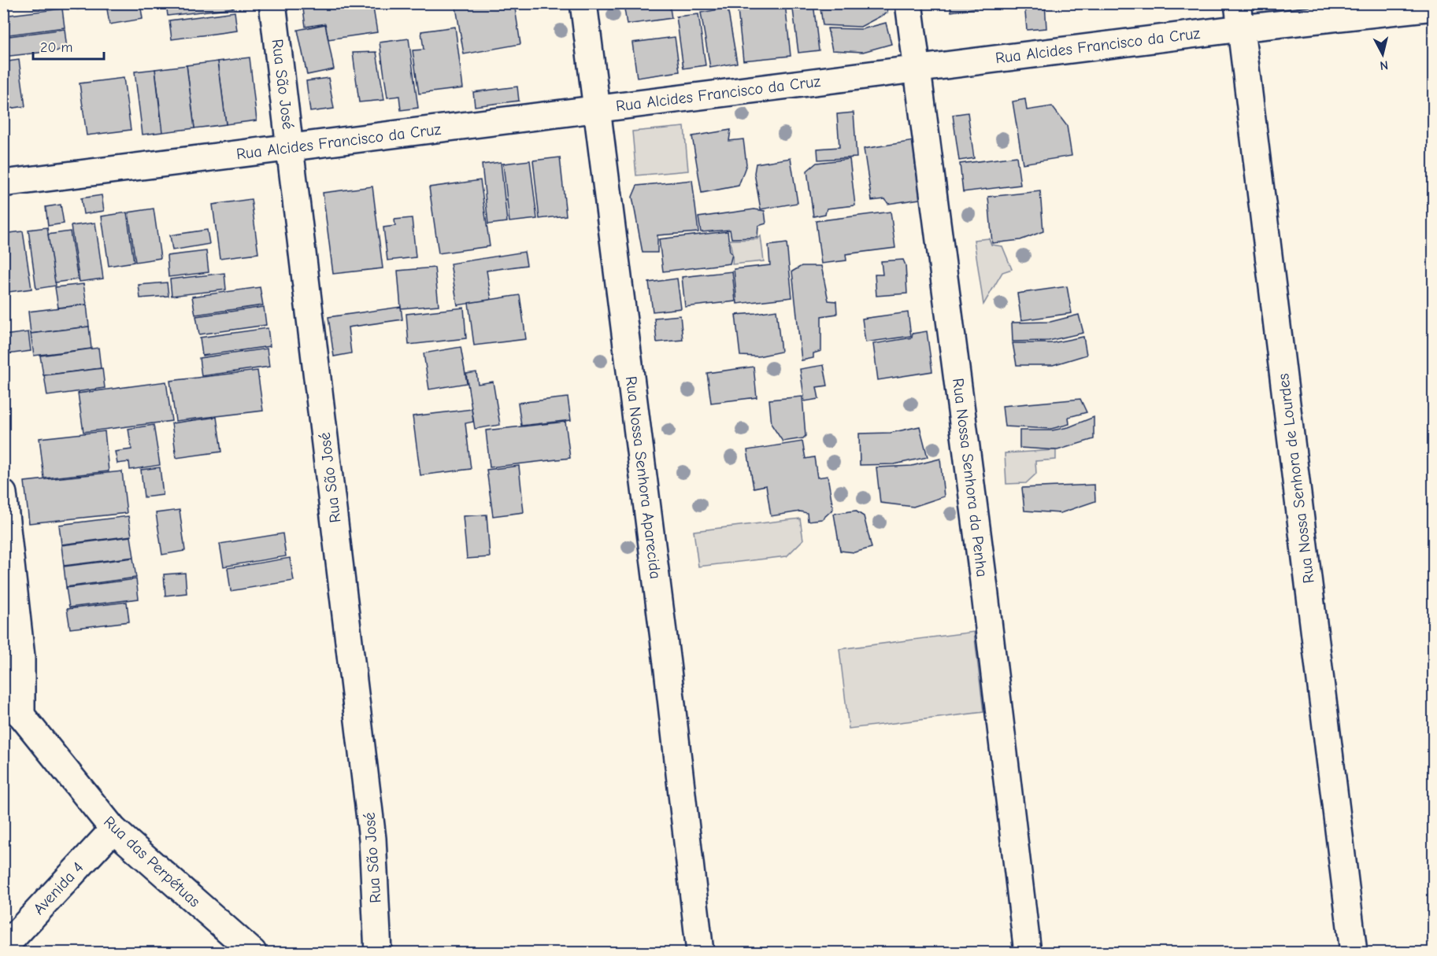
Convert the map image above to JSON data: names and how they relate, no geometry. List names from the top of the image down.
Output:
{
  "streets": {
    "street": [
      "Rua Alcides Francisco da Cruz",
      "Rua São José",
      "Rua Nossa Senhora Aparecida",
      "Rua Nossa Senhora da Penha",
      "Rua Nossa Senhora de Lourdes",
      "Rua das Perpétuas",
      "Avenida 4"
    ]
  },
  "crossings": [
    ["Rua Alcides Francisco da Cruz", "Rua São José"],
    ["Rua Alcides Francisco da Cruz", "Rua Nossa Senhora Aparecida"],
    ["Rua Alcides Francisco da Cruz", "Rua Nossa Senhora da Penha"],
    ["Rua Alcides Francisco da Cruz", "Rua Nossa Senhora de Lourdes"],
    ["Rua das Perpétuas", "Avenida 4"]
  ],
  "scale_bar": "20 m",
  "north": "bottom"
}
